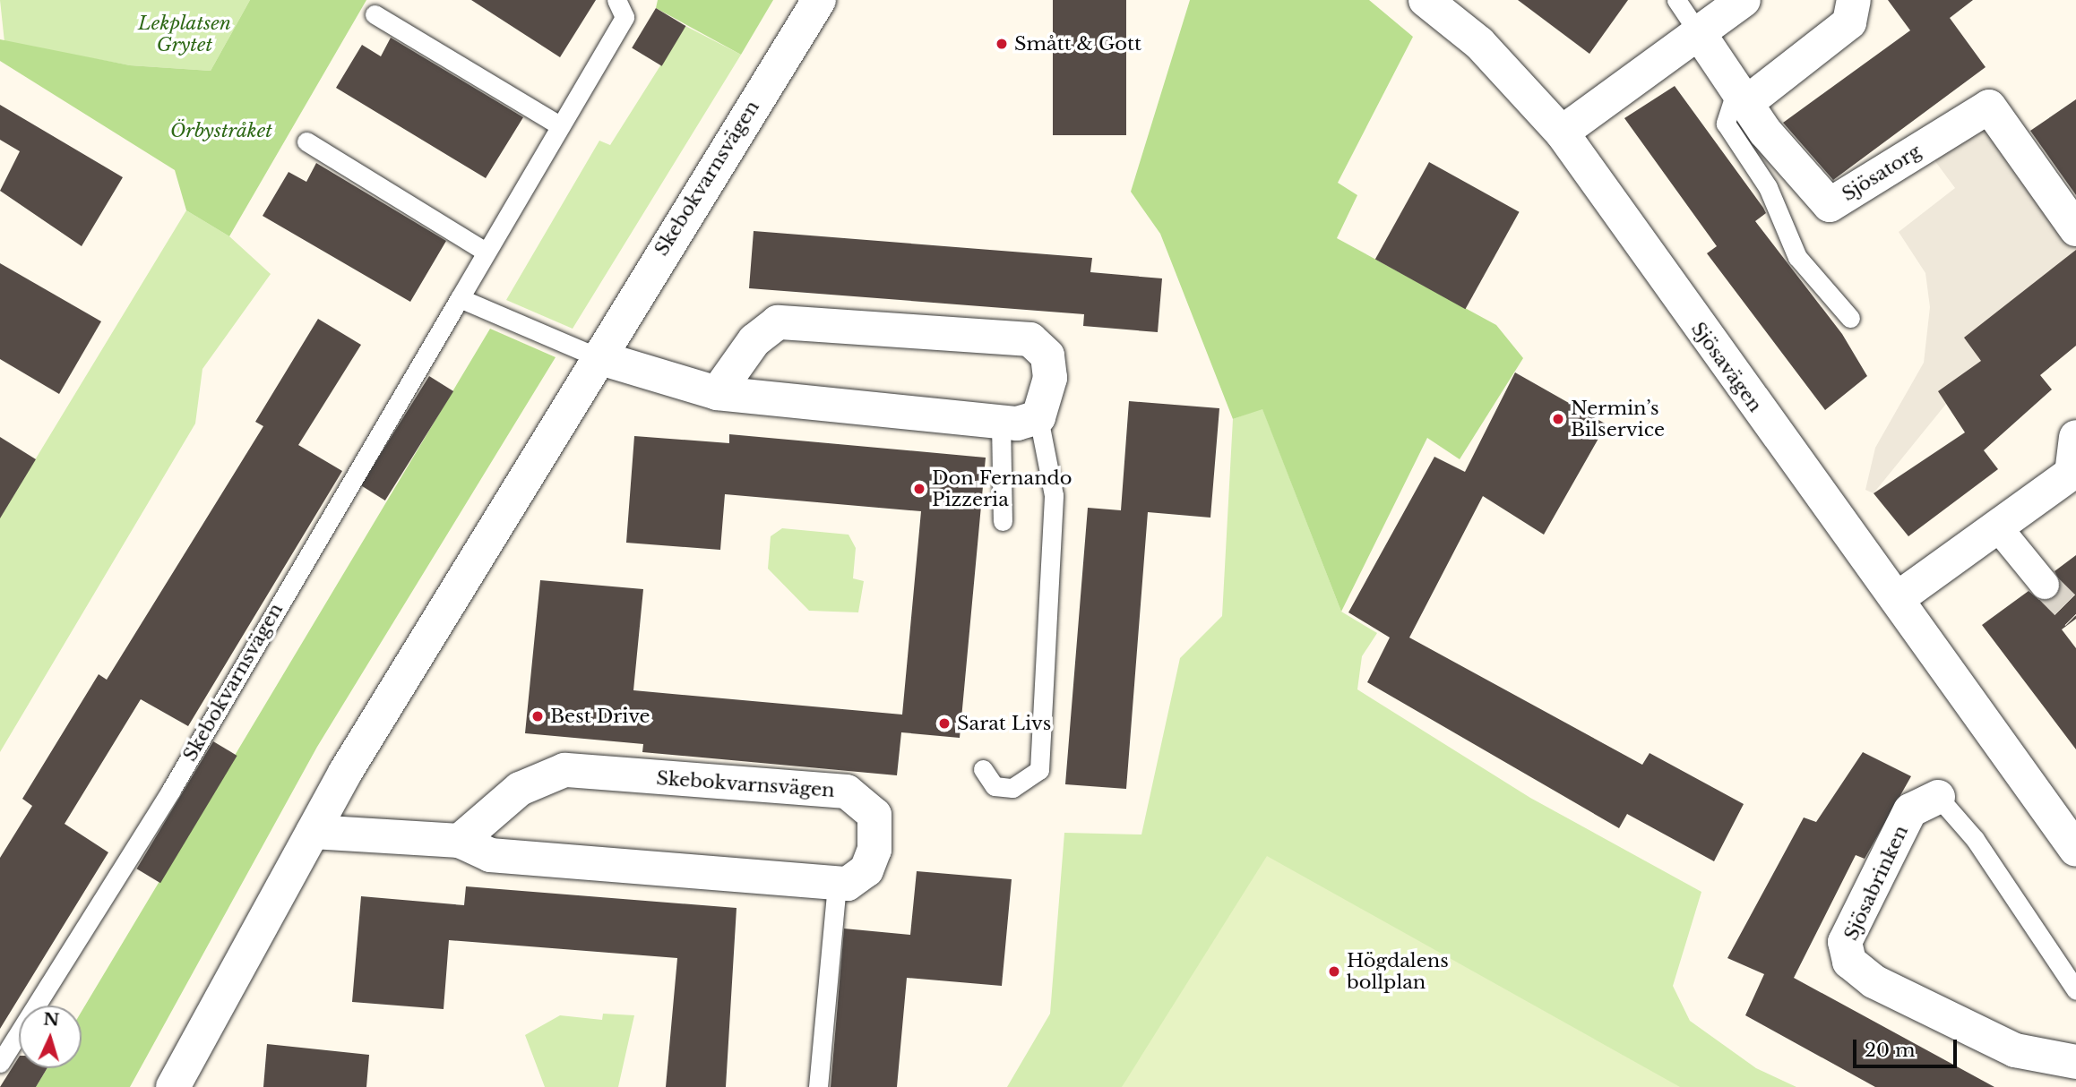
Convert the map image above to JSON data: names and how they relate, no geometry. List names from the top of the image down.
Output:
{
  "streets": {
    "street": [
      "Sjösatorg",
      "Skebokvarnsvägen",
      "Sjösavägen",
      "Sjösabrinken"
    ]
  },
  "parks": ["Lekplatsen Grytet", "Örbystråket"],
  "places": [
    "Smått & Gott",
    "Nermin’s Bilservice",
    "Don Fernando Pizzeria",
    "Best Drive",
    "Sarat Livs",
    "Högdalens bollplan"
  ],
  "scale_bar": "20 m",
  "north": "top"
}
